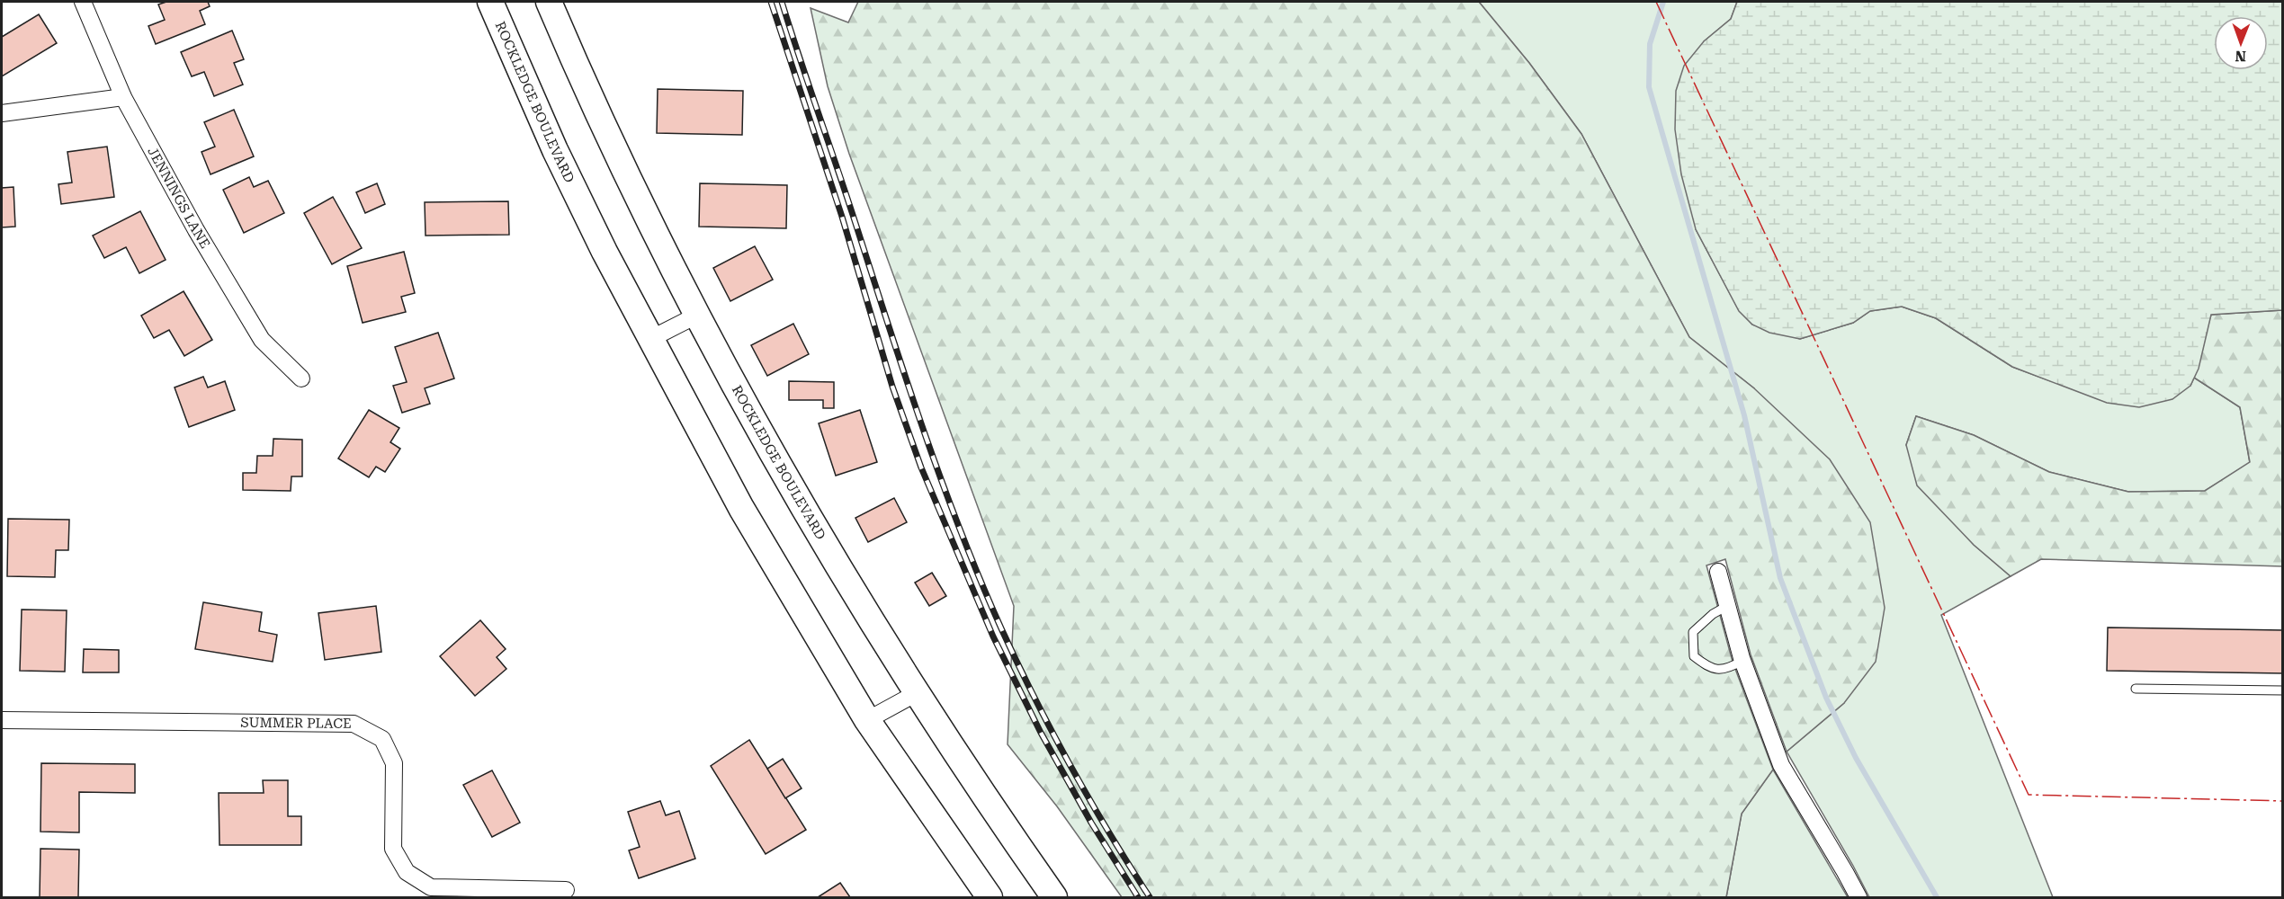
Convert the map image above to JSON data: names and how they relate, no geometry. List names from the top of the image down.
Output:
{
  "streets": {
    "main road": ["ROCKLEDGE BOULEVARD"],
    "street": ["JENNINGS LANE", "SUMMER PLACE"]
  },
  "north": "bottom"
}
